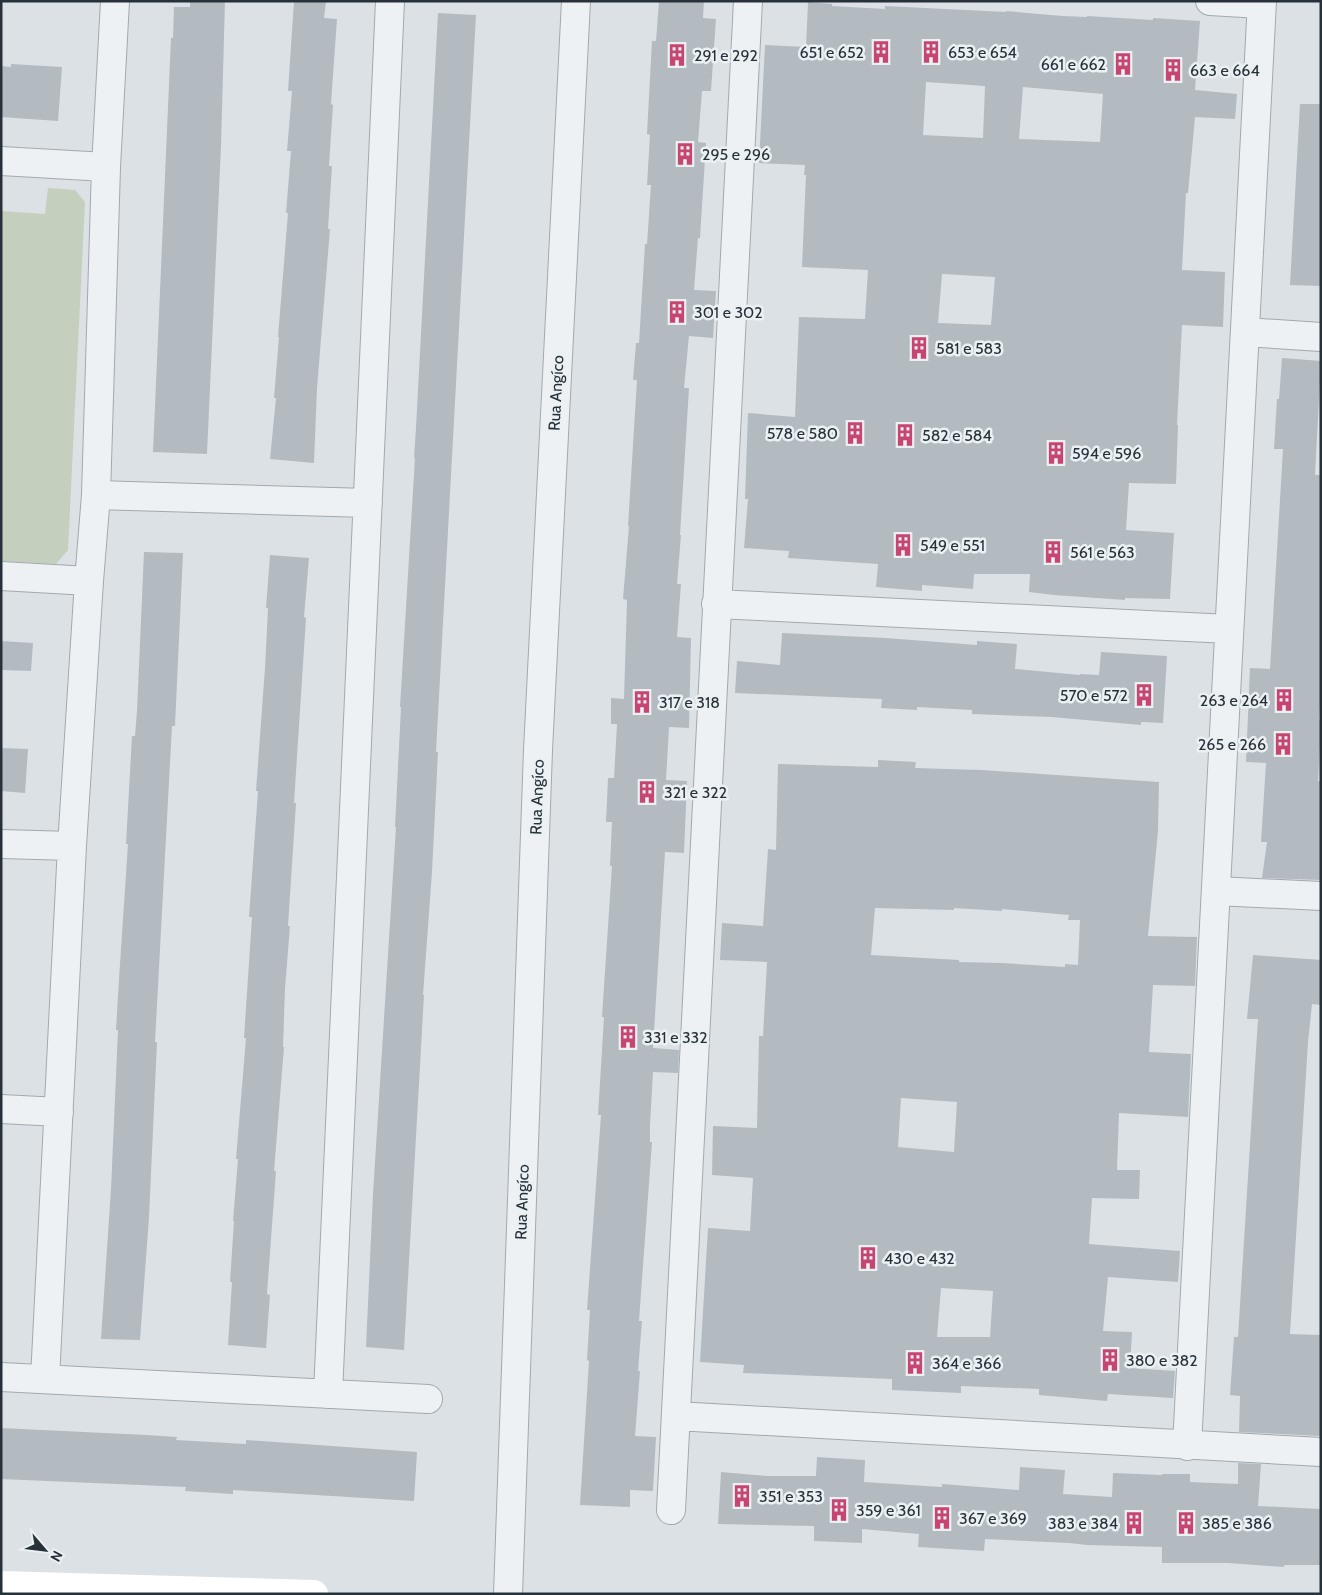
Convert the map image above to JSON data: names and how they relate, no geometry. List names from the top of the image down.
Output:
{
  "streets": {
    "street": ["Rua Angíco"]
  },
  "places": {
    "building": [
      "651 e 652",
      "653 e 654",
      "291 e 292",
      "661 e 662",
      "663 e 664",
      "295 e 296",
      "301 e 302",
      "581 e 583",
      "578 e 580",
      "582 e 584",
      "594 e 596",
      "549 e 551",
      "561 e 563",
      "570 e 572",
      "263 e 264",
      "317 e 318",
      "265 e 266",
      "321 e 322",
      "331 e 332",
      "430 e 432",
      "380 e 382",
      "364 e 366",
      "351 e 353",
      "359 e 361",
      "367 e 369",
      "383 e 384",
      "385 e 386"
    ]
  },
  "north": "bottom right"
}
